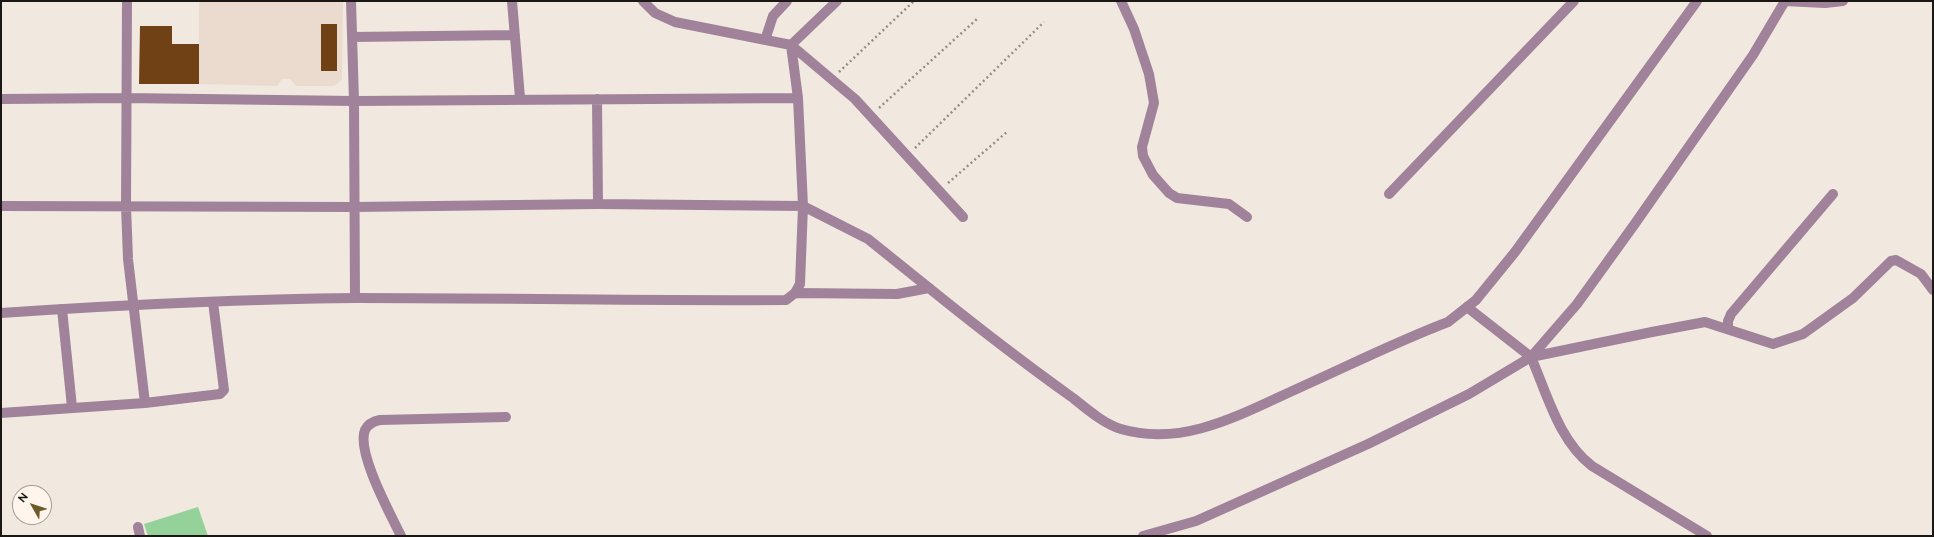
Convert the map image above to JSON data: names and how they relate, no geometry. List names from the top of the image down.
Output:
{
  "north": "top left"
}
